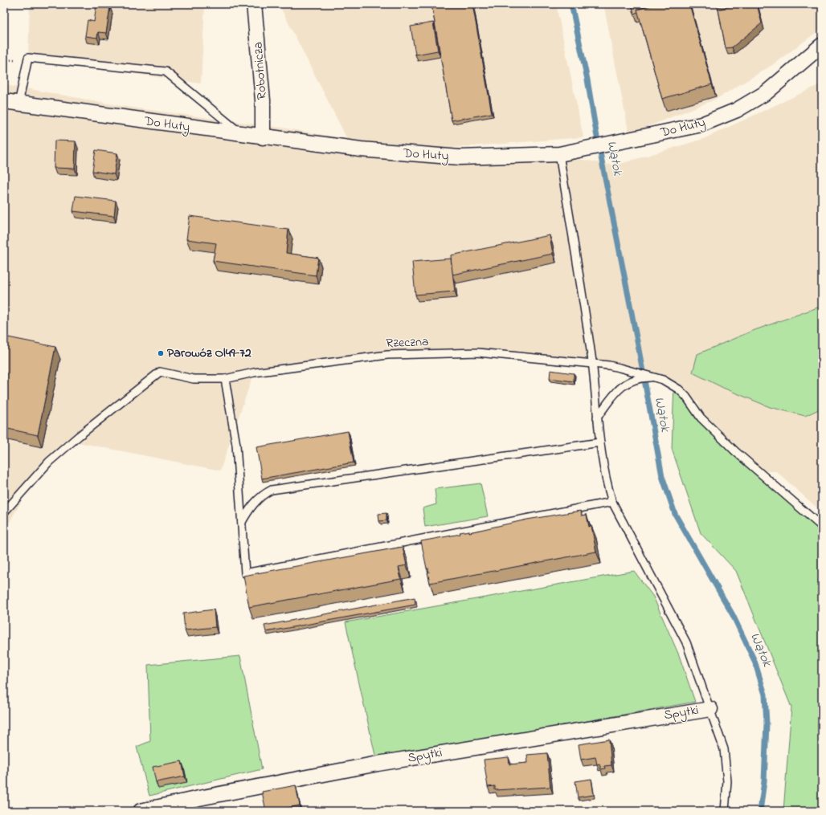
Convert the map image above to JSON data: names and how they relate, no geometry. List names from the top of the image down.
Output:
{
  "streets": {
    "street": ["Robotnicza", "Do Huty", "Spytki"],
    "lane": ["Rzeczna"]
  },
  "crossings": [
    ["Robotnicza", "Do Huty"]
  ],
  "water": ["Wątok"],
  "places": ["Parowóz Ol49-72"]
}
